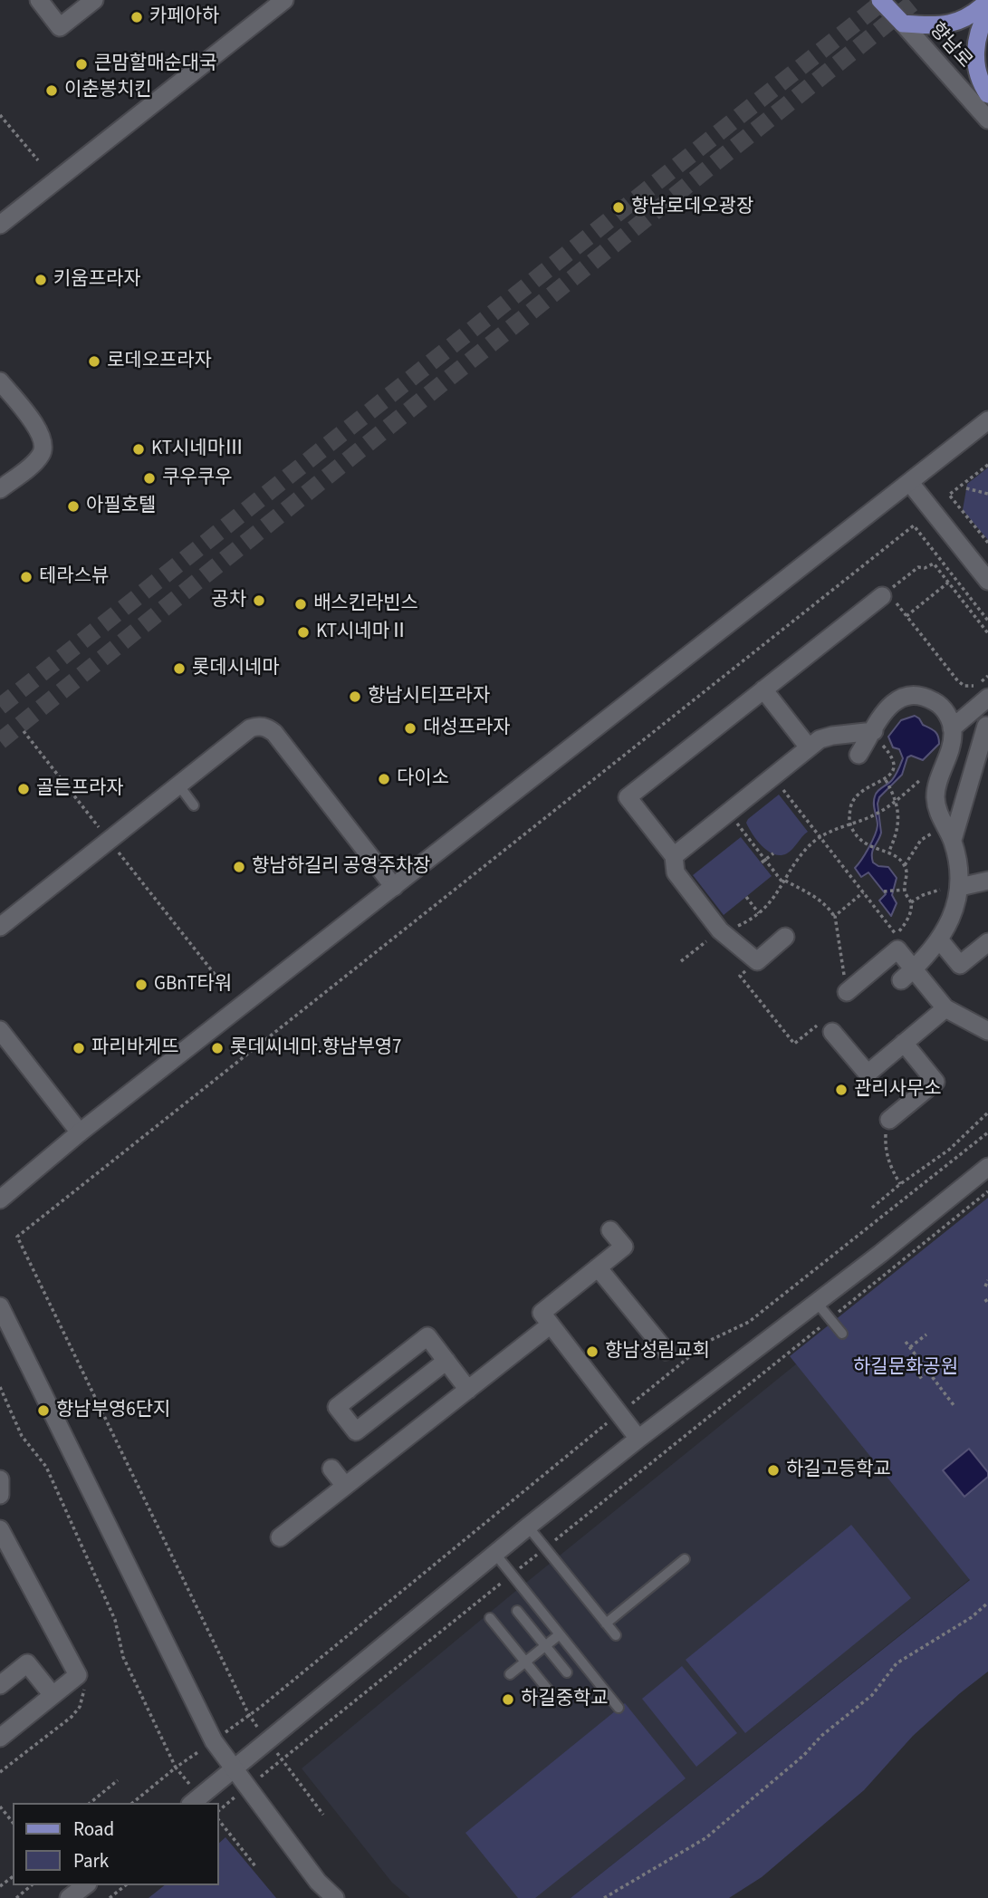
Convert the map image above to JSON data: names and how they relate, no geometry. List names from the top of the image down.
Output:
{
  "streets": {
    "main road": ["향남로"]
  },
  "parks": ["하길문화공원"],
  "places": [
    "카페아하",
    "큰맘할매순대국",
    "이춘봉치킨",
    "향남로데오광장",
    "키움프라자",
    "로데오프라자",
    "KT시네마Ⅲ",
    "쿠우쿠우",
    "아필호텔",
    "테라스뷰",
    "공차",
    "배스킨라빈스",
    "KT시네마Ⅱ",
    "롯데시네마",
    "향남시티프라자",
    "대성프라자",
    "다이소",
    "골든프라자",
    "향남하길리 공영주차장",
    "GBnT타워",
    "파리바게뜨",
    "롯데씨네마.향남부영7",
    "관리사무소",
    "향남성림교회",
    "향남부영6단지",
    "하길고등학교",
    "하길중학교"
  ],
  "legend": ["Road", "Park"]
}
